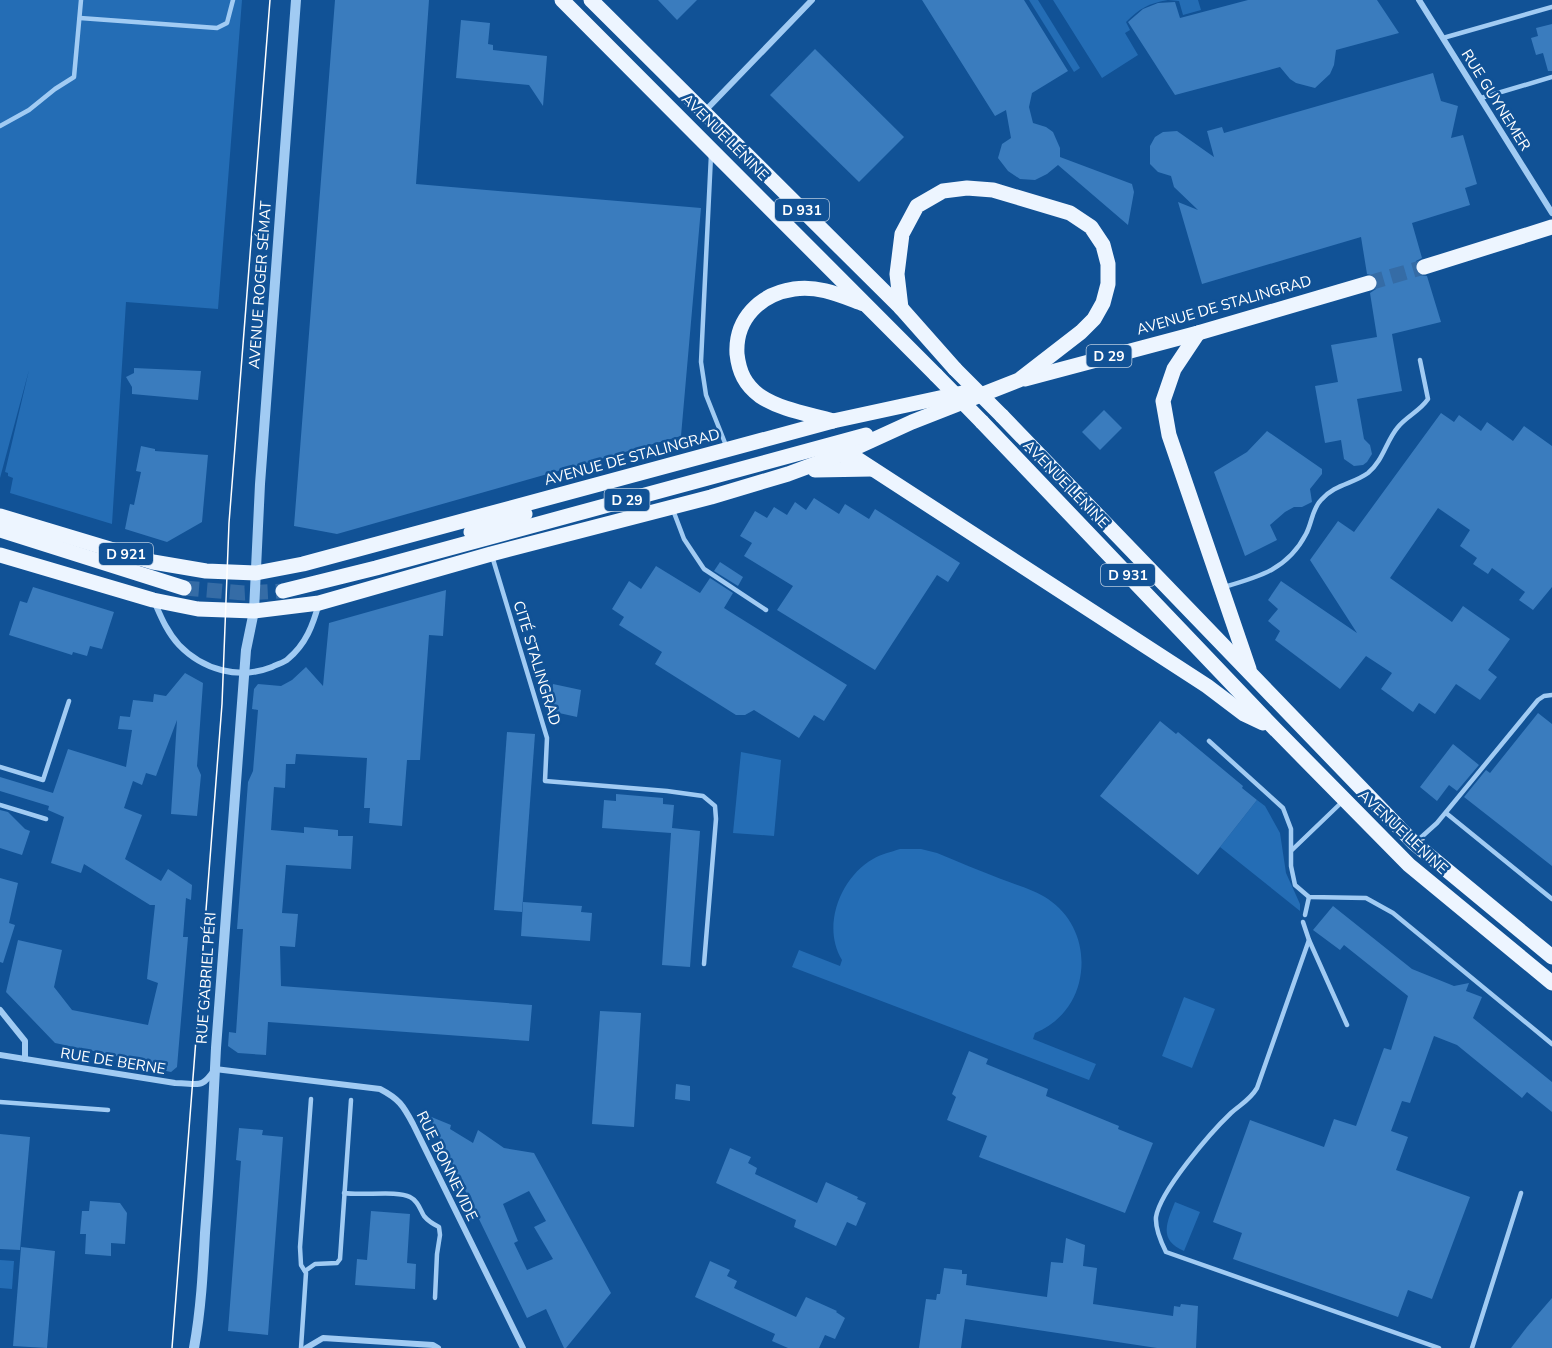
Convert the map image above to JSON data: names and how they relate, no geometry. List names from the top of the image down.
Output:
{
  "streets": {
    "main road": [
      "AVENUE LÉNINE",
      "D 931",
      "AVENUE DE STALINGRAD",
      "D 29",
      "D 921"
    ],
    "street": [
      "RUE GUYNEMER",
      "AVENUE ROGER SÉMAT",
      "RUE GABRIEL PÉRI",
      "RUE DE BERNE",
      "RUE BONNEVIDE"
    ],
    "lane": ["CITÉ STALINGRAD"]
  },
  "crossings": [
    ["AVENUE ROGER SÉMAT", "AVENUE DE STALINGRAD"],
    ["AVENUE ROGER SÉMAT", "D 921"],
    ["AVENUE ROGER SÉMAT", "RUE GABRIEL PÉRI"],
    ["AVENUE DE STALINGRAD", "D 29"],
    ["AVENUE DE STALINGRAD", "D 921"],
    ["AVENUE DE STALINGRAD", "CITÉ STALINGRAD"],
    ["AVENUE DE STALINGRAD", "RUE GABRIEL PÉRI"],
    ["D 921", "RUE GABRIEL PÉRI"],
    ["RUE GABRIEL PÉRI", "RUE DE BERNE"],
    ["RUE GABRIEL PÉRI", "RUE BONNEVIDE"],
    ["RUE DE BERNE", "RUE BONNEVIDE"]
  ]
}
